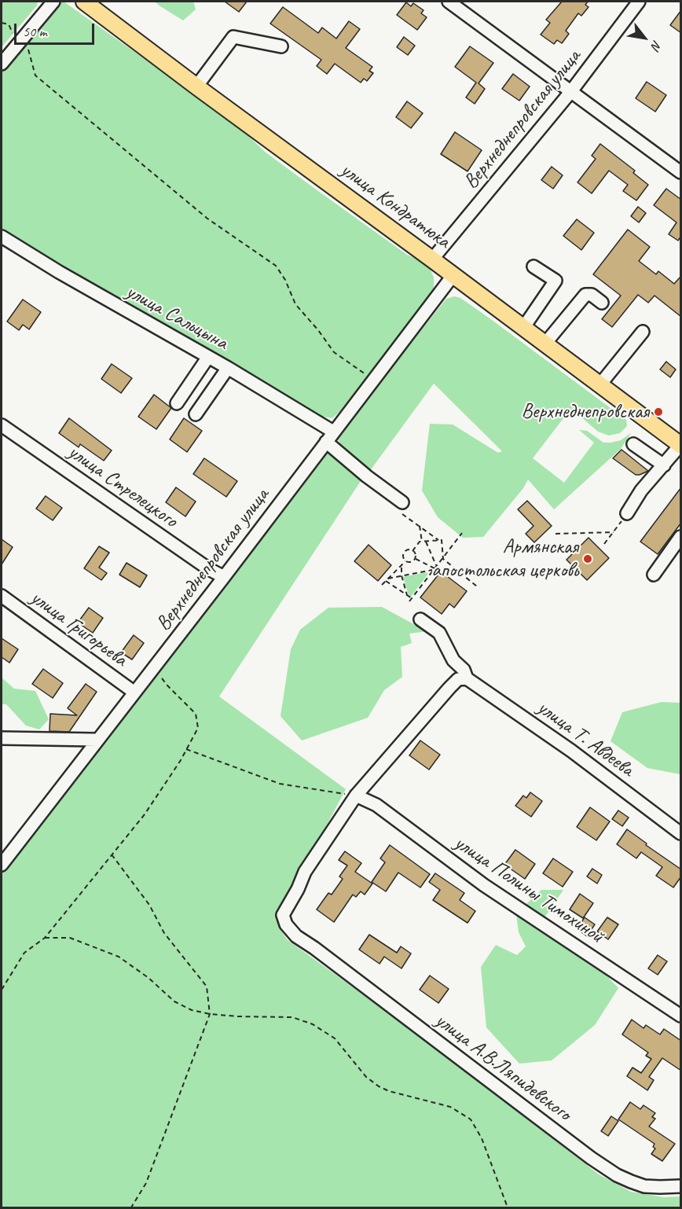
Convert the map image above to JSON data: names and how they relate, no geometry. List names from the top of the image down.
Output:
{
  "streets": {
    "main road": ["улица Кондратюка"],
    "street": [
      "Верхнеднепровская улица",
      "улица Сальцына",
      "улица Стрелецкого",
      "улица Григорьева",
      "улица Т. Авдеева",
      "улица Полины Тимохиной",
      "улица А.В.Ляпидевского"
    ]
  },
  "crossings": [
    ["Верхнеднепровская улица", "улица Кондратюка"],
    ["Верхнеднепровская улица", "улица Сальцына"],
    ["Верхнеднепровская улица", "улица Стрелецкого"],
    ["Верхнеднепровская улица", "улица Григорьева"],
    ["улица Полины Тимохиной", "улица А.В.Ляпидевского"]
  ],
  "places": ["Верхнеднепровская", "Армянская апостольская церковь"],
  "scale_bar": "50 m",
  "north": "bottom right"
}
